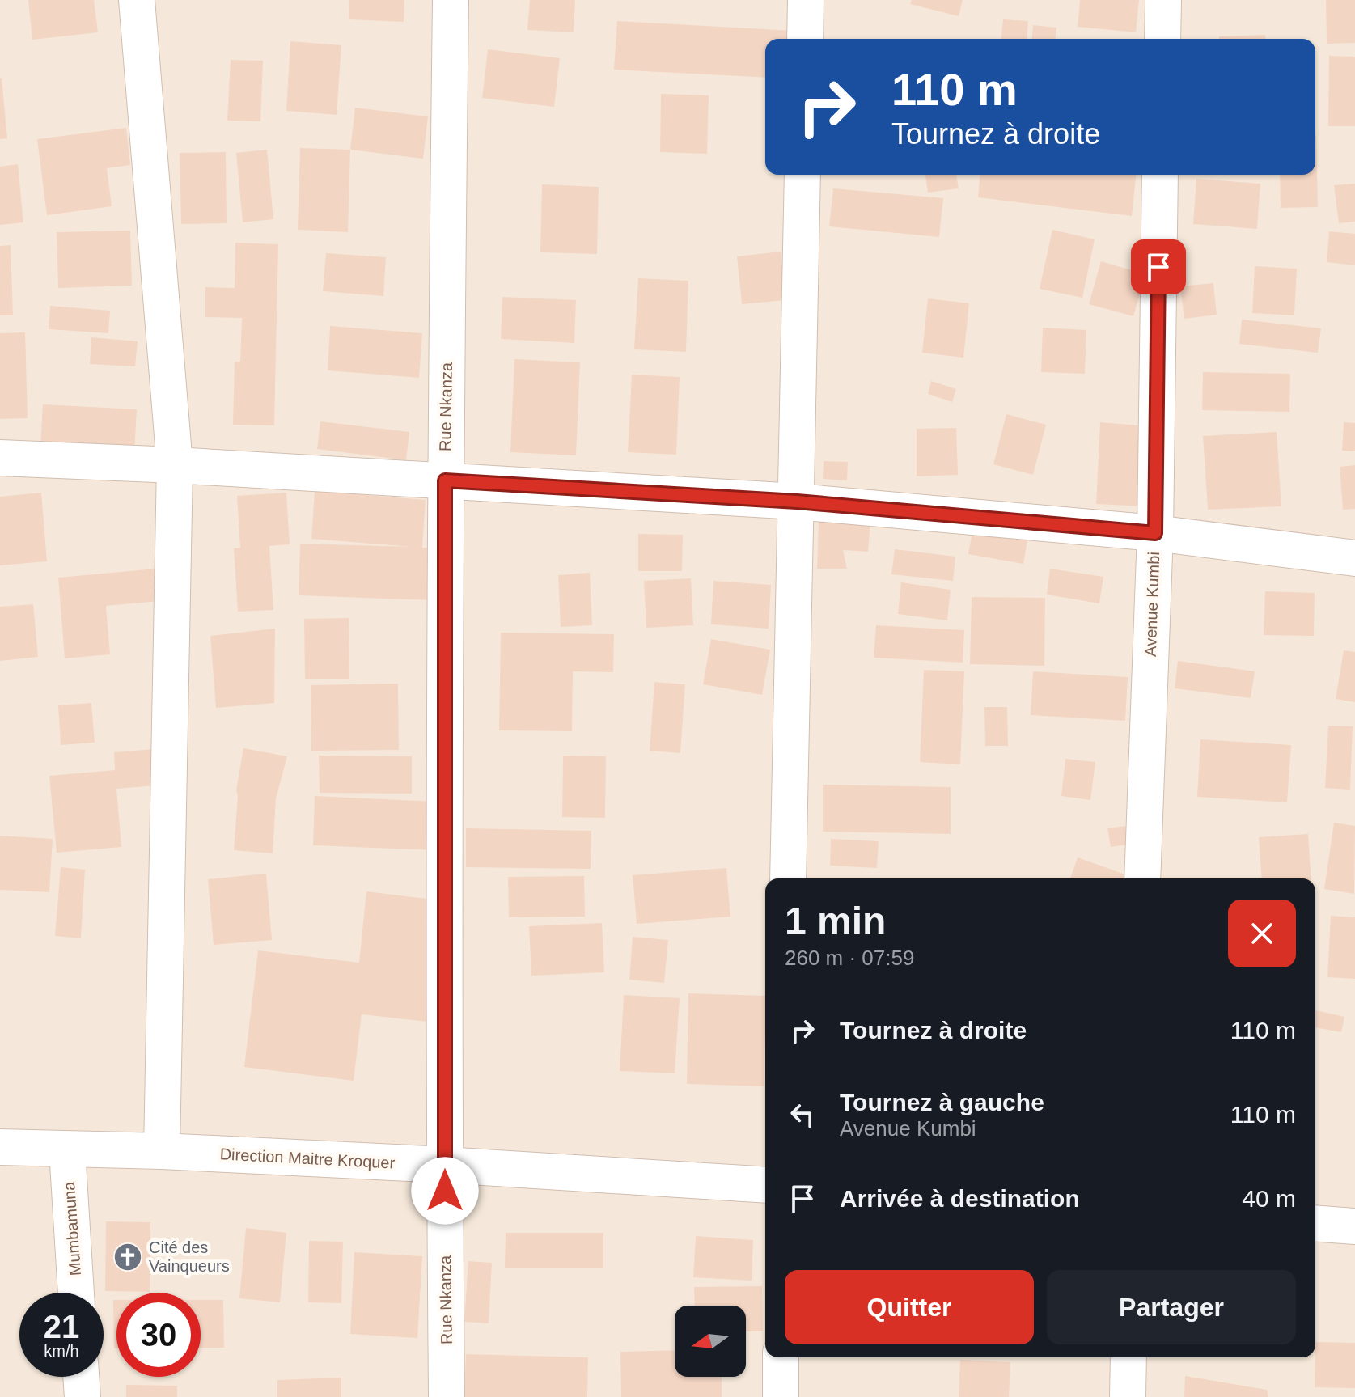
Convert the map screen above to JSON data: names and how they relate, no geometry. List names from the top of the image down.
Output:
{
  "streets": {
    "street": [
      "Rue Nkanza",
      "Avenue Kumbi",
      "Direction Maitre Kroquer",
      "Mumbamuna"
    ]
  },
  "crossings": [
    ["Rue Nkanza", "Direction Maitre Kroquer"],
    ["Direction Maitre Kroquer", "Mumbamuna"]
  ],
  "places": {
    "church": ["Cité des Vainqueurs"]
  },
  "north": "left",
  "page": {
    "turn": ["110 m", "Tournez à droite"],
    "heading": ["1 min", "260 m · 07:59"],
    "list": [
      {
        "name": "Tournez à droite",
        "value": "110 m"
      },
      {
        "name": "Tournez à gauche",
        "note": "Avenue Kumbi",
        "value": "110 m"
      },
      {
        "name": "Arrivée à destination",
        "value": "40 m"
      }
    ],
    "buttons": ["Quitter", "Partager"],
    "speed": "21 km/h",
    "limit": "30"
  }
}
